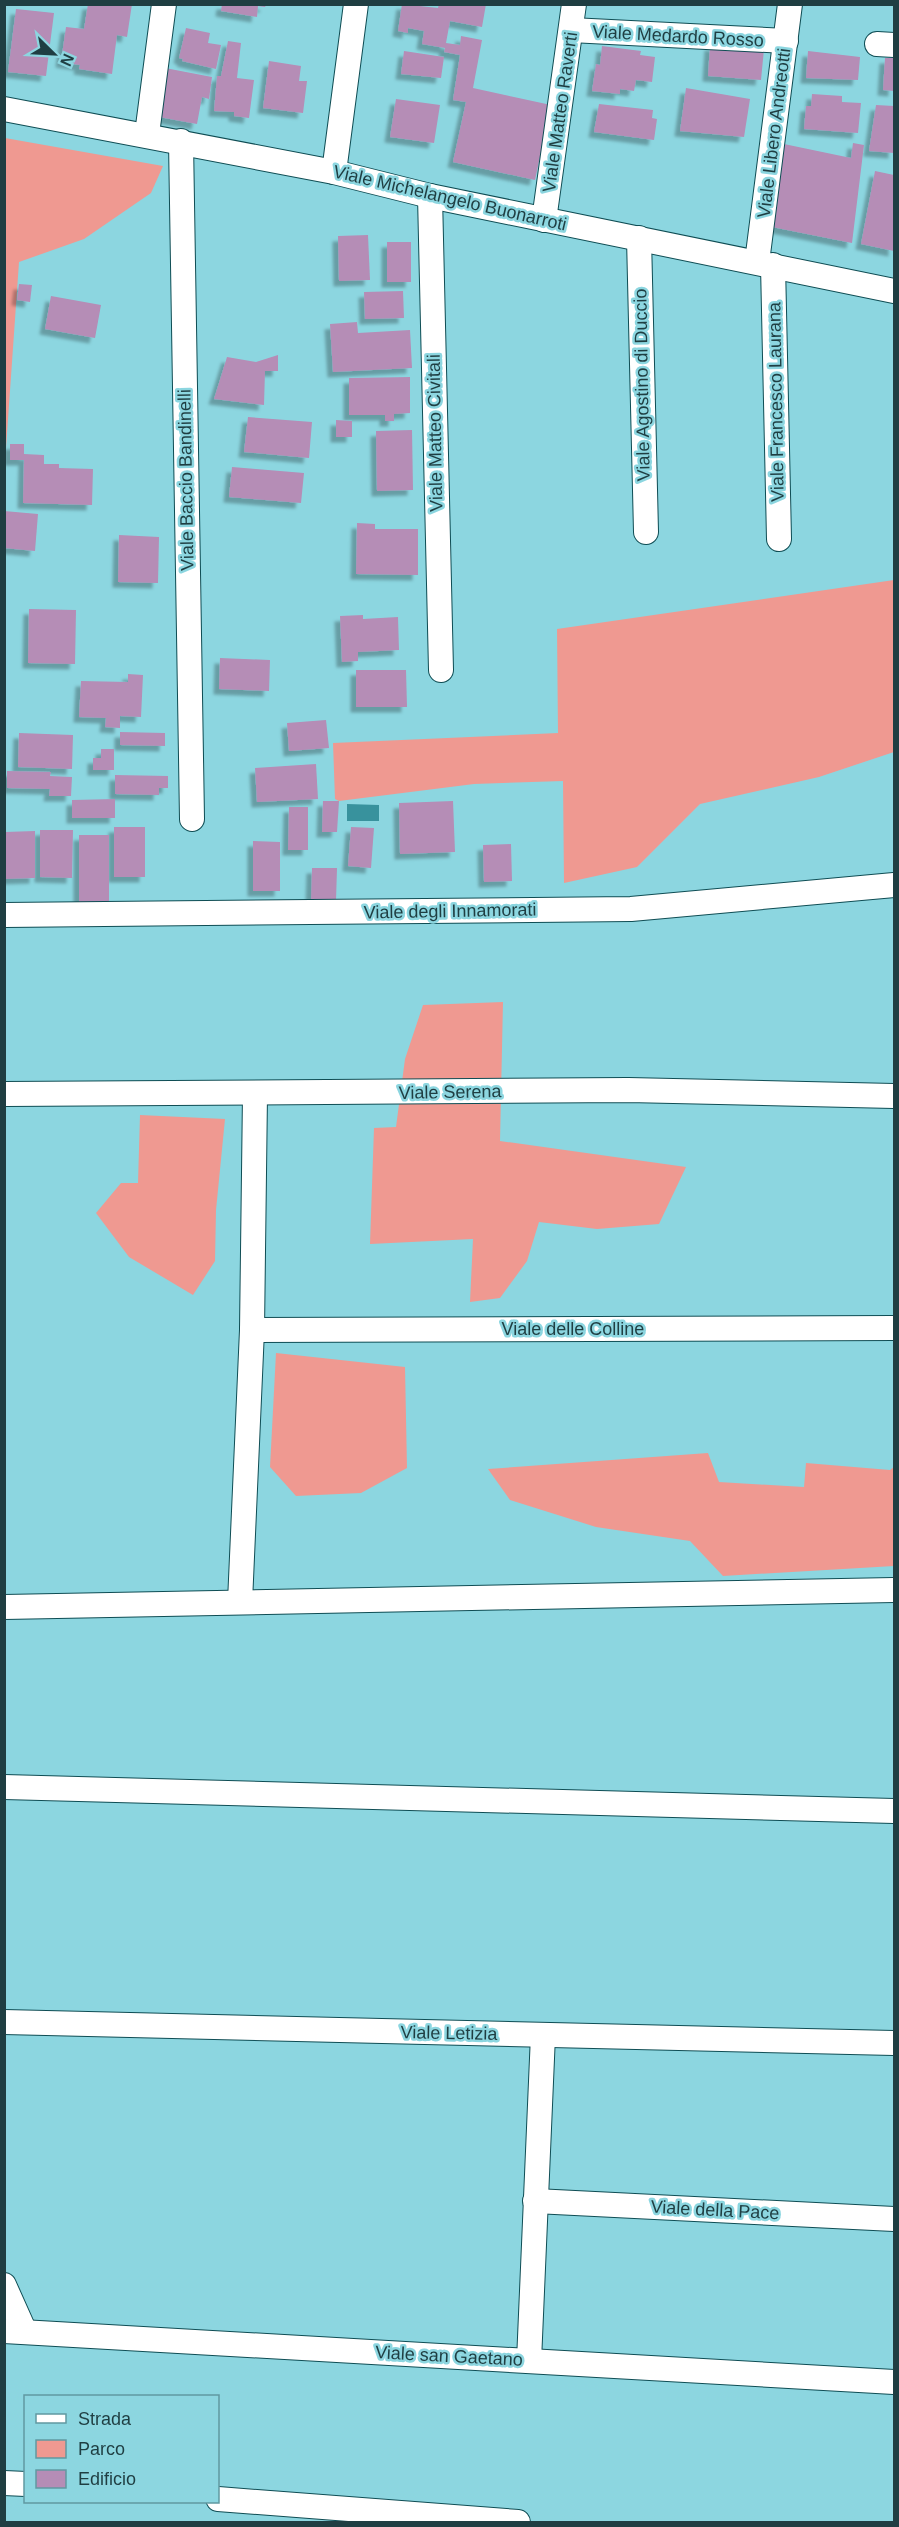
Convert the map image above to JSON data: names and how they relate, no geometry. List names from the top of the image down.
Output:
{
  "streets": {
    "street": [
      "Viale Medardo Rosso",
      "Viale Matteo Raverti",
      "Viale Libero Andreotti",
      "Viale Michelangelo Buonarroti",
      "Viale Agostino di Duccio",
      "Viale Francesco Laurana",
      "Viale Matteo Civitali",
      "Viale Baccio Bandinelli",
      "Viale degli Innamorati",
      "Viale Serena",
      "Viale delle Colline",
      "Viale Letizia",
      "Viale della Pace",
      "Viale san Gaetano"
    ]
  },
  "crossings": [
    ["Viale Medardo Rosso", "Viale Matteo Raverti"],
    ["Viale Medardo Rosso", "Viale Libero Andreotti"],
    ["Viale Matteo Raverti", "Viale Michelangelo Buonarroti"],
    ["Viale Libero Andreotti", "Viale Michelangelo Buonarroti"],
    ["Viale Libero Andreotti", "Viale Francesco Laurana"],
    ["Viale Michelangelo Buonarroti", "Viale Agostino di Duccio"],
    ["Viale Michelangelo Buonarroti", "Viale Francesco Laurana"],
    ["Viale Michelangelo Buonarroti", "Viale Matteo Civitali"],
    ["Viale Michelangelo Buonarroti", "Viale Baccio Bandinelli"]
  ],
  "legend": ["Strada", "Parco", "Edificio"],
  "north": "bottom right"
}
